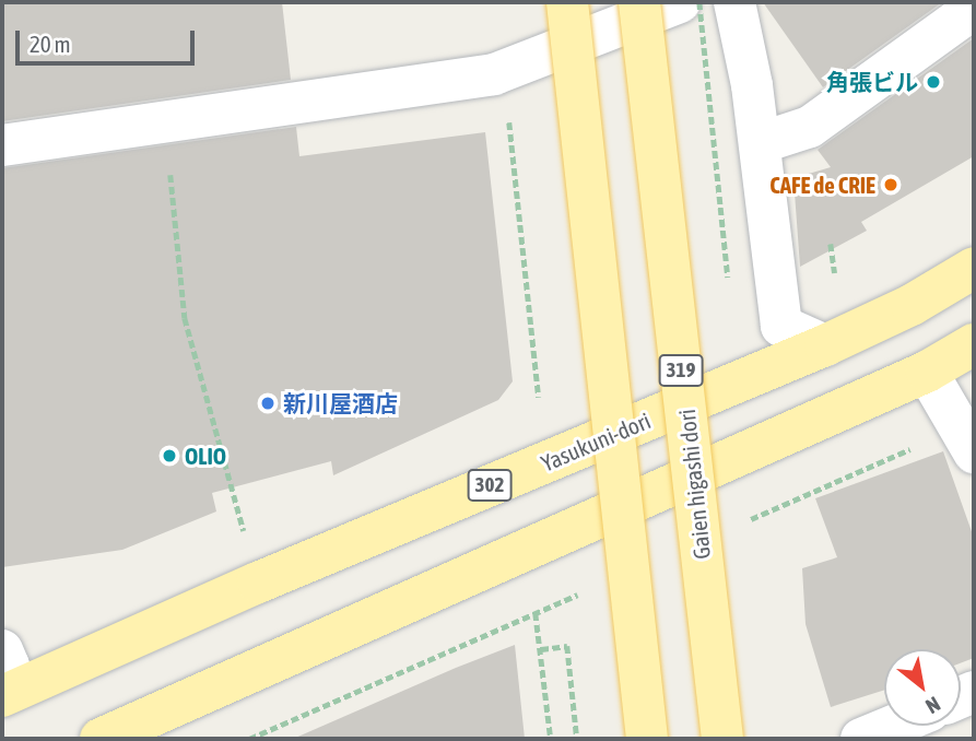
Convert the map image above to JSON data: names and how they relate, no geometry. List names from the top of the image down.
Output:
{
  "streets": {
    "main road": [
      "319",
      "Yasukuni-dori",
      "Gaien higashi dori",
      "302"
    ]
  },
  "places": [
    "角張ビル",
    "CAFE de CRIE",
    "新川屋酒店",
    "OLIO"
  ],
  "scale_bar": "20 m",
  "north": "bottom right"
}
